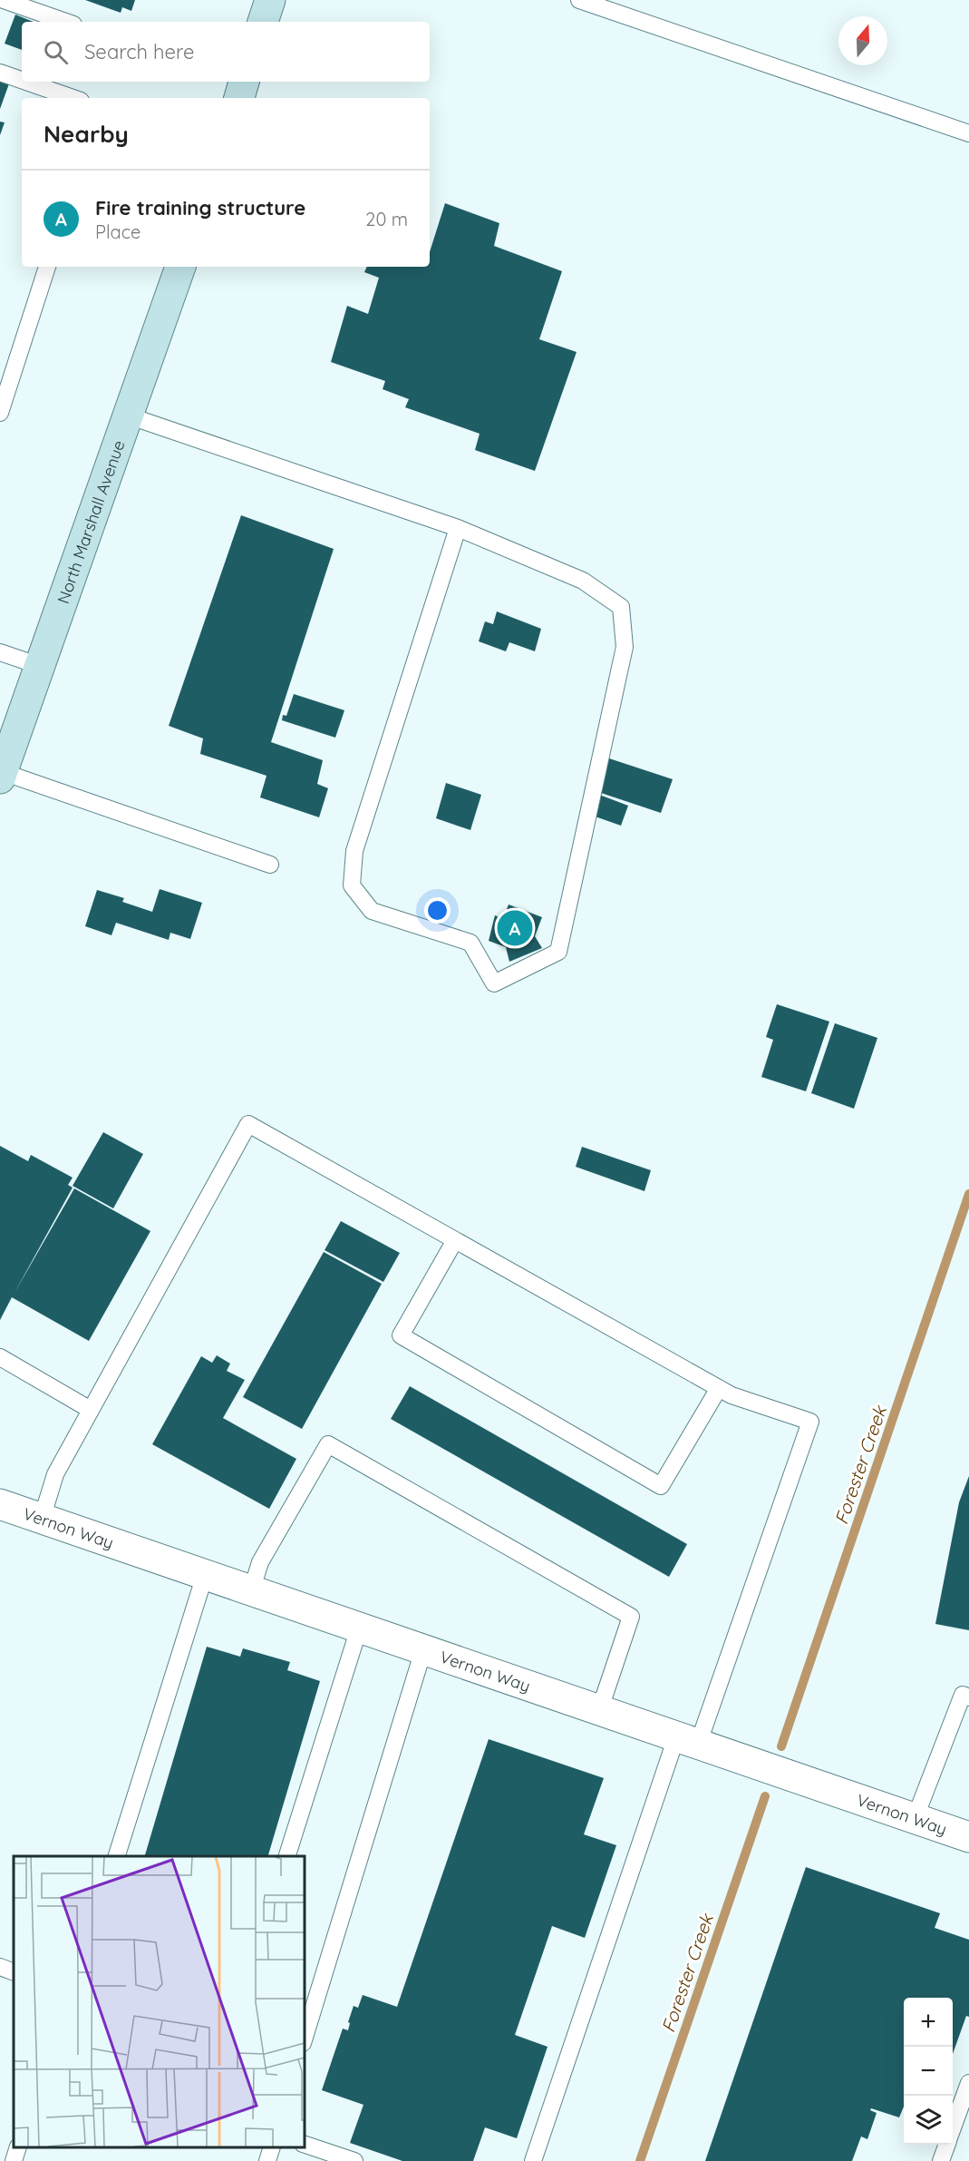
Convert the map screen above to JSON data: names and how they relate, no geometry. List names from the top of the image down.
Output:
{
  "streets": {
    "main road": ["North Marshall Avenue"],
    "street": ["Vernon Way"]
  },
  "water": ["Forester Creek"],
  "north": "top",
  "page": {
    "search": "Search here",
    "heading": "Nearby",
    "list": [
      {
        "mark": "A",
        "name": "Fire training structure",
        "note": "Place",
        "value": "20 m"
      }
    ],
    "pins": "A",
    "map_buttons": ["+", "−"]
  }
}
